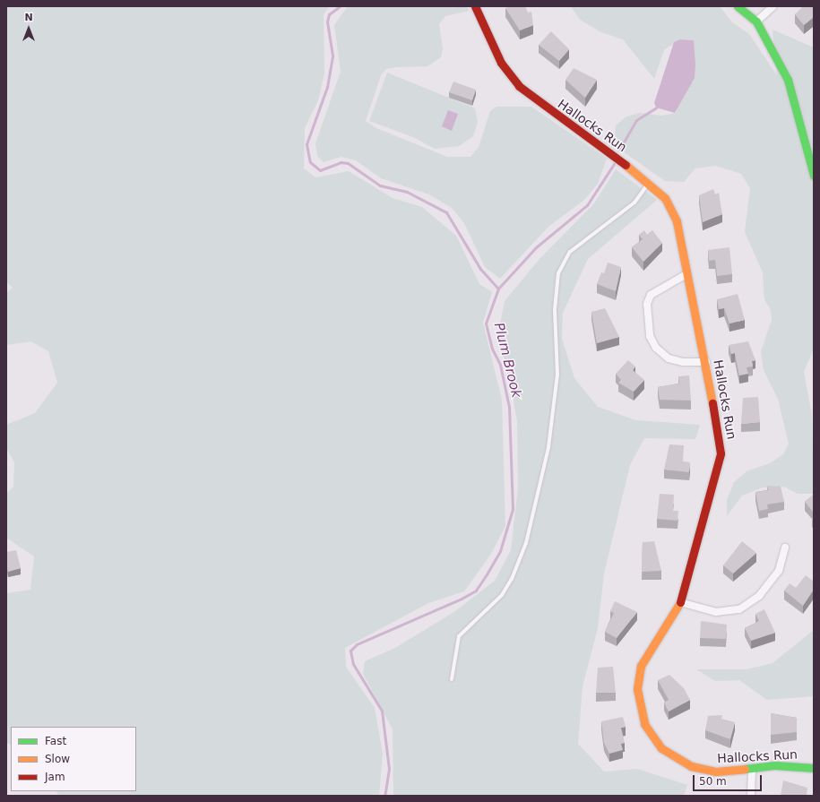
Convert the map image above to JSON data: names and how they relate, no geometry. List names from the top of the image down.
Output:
{
  "streets": {
    "street": ["Hallocks Run"]
  },
  "water": ["Plum Brook"],
  "legend": ["Fast", "Slow", "Jam"],
  "scale_bar": "50 m",
  "north": "top"
}
